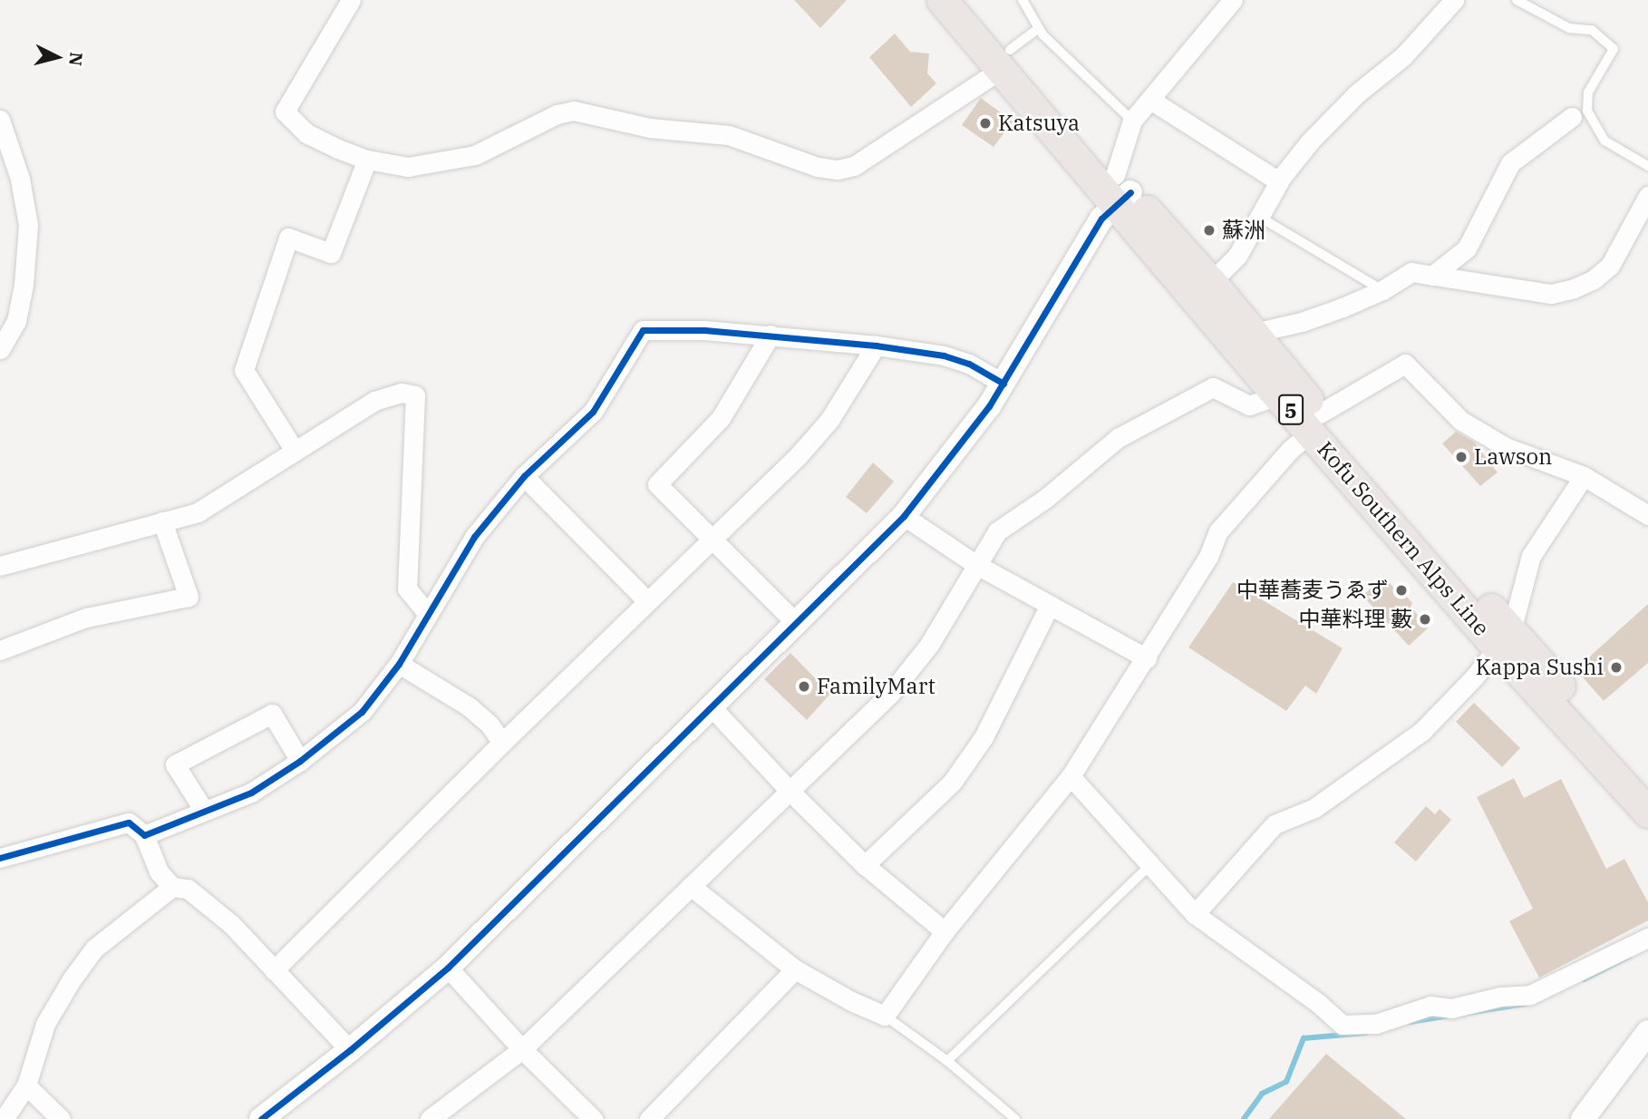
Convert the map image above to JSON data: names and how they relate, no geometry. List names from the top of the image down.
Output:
{
  "streets": {
    "main road": ["5", "Kofu Southern Alps Line"]
  },
  "places": [
    "Katsuya",
    "蘇洲",
    "Lawson",
    "中華蕎麦うゑず",
    "中華料理 藪",
    "Kappa Sushi",
    "FamilyMart"
  ],
  "north": "right"
}
